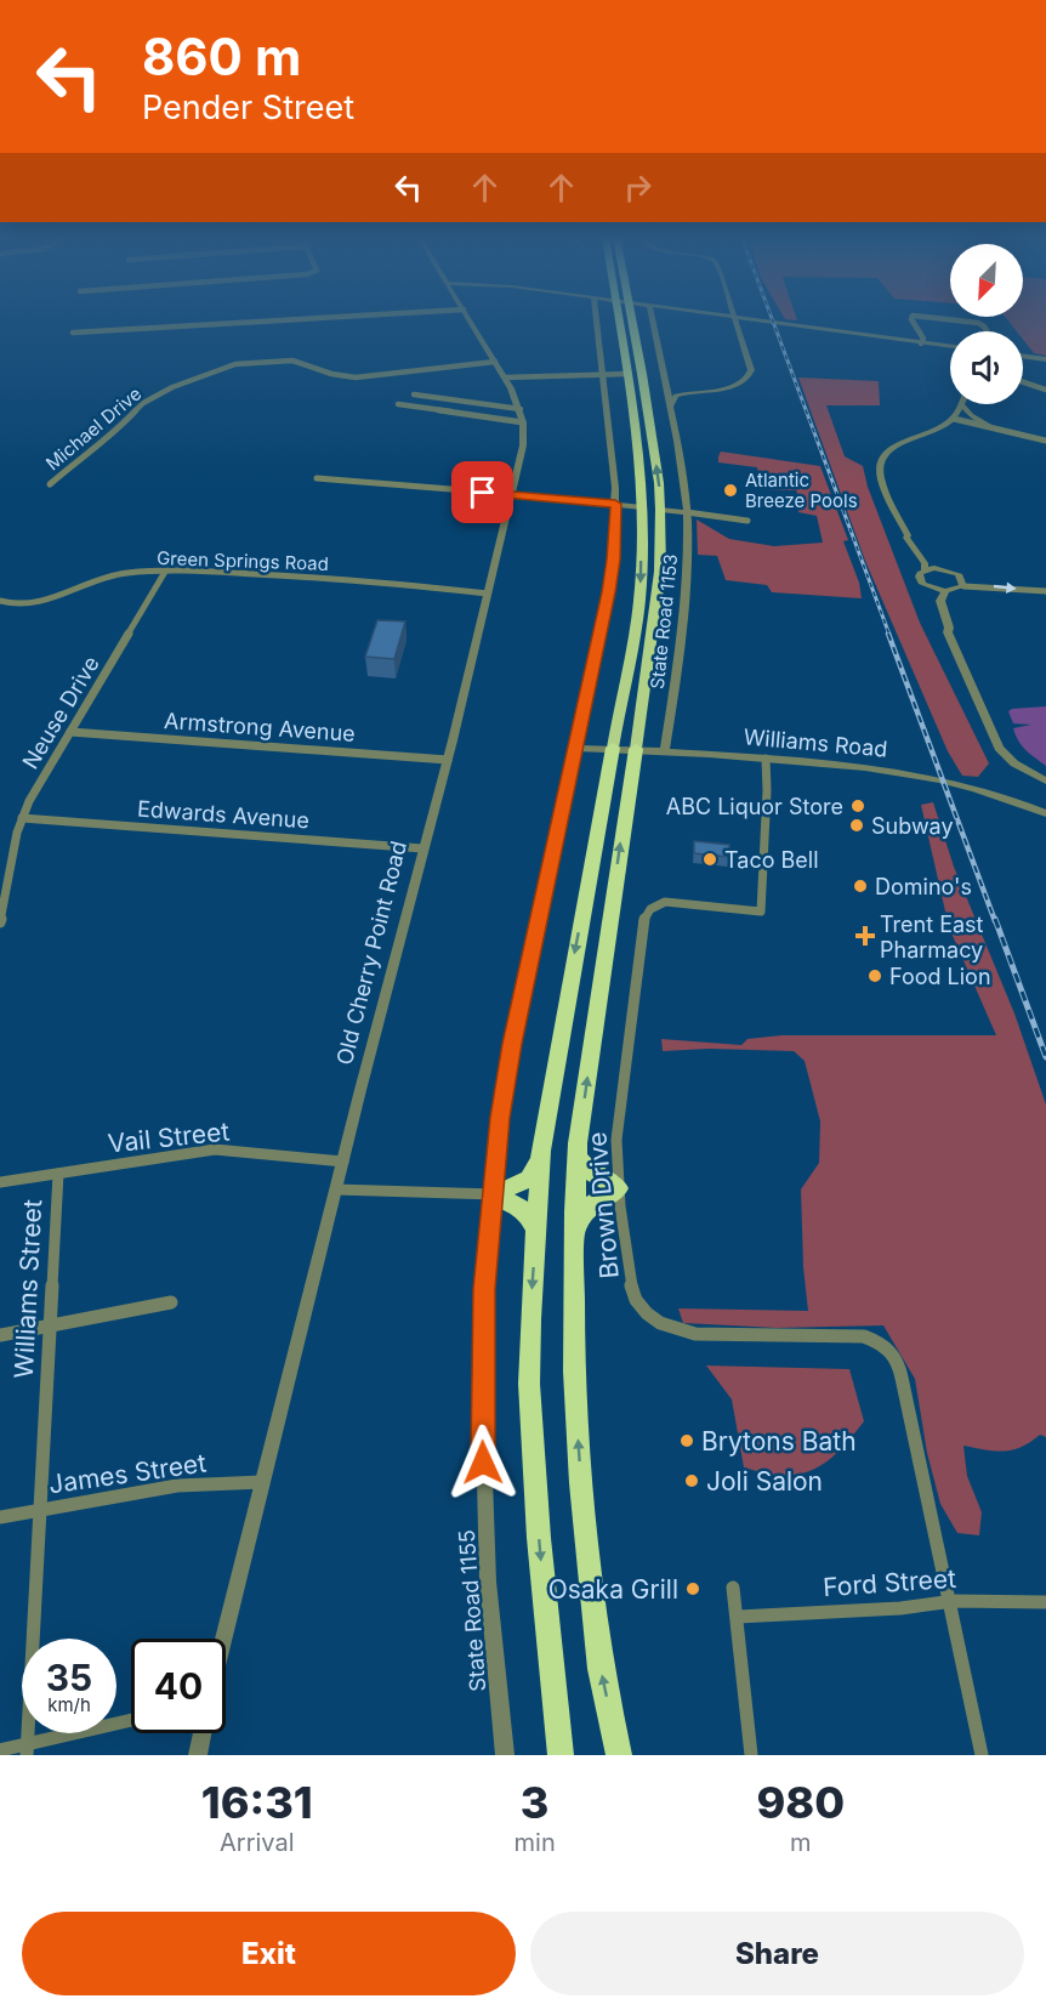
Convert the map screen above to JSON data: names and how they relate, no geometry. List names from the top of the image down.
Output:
{
  "streets": {
    "street": [
      "Michael Drive",
      "Green Springs Road",
      "State Road 1153",
      "Neuse Drive",
      "Armstrong Avenue",
      "Williams Road",
      "Edwards Avenue",
      "Old Cherry Point Road",
      "Vail Street",
      "Brown Drive",
      "Williams Street",
      "James Street",
      "Ford Street",
      "State Road 1155"
    ]
  },
  "crossings": [
    ["Michael Drive", "Old Cherry Point Road"],
    ["Green Springs Road", "Neuse Drive"],
    ["Green Springs Road", "Old Cherry Point Road"],
    ["State Road 1153", "Williams Road"],
    ["Neuse Drive", "Armstrong Avenue"],
    ["Neuse Drive", "Edwards Avenue"],
    ["Armstrong Avenue", "Old Cherry Point Road"],
    ["Williams Road", "Brown Drive"],
    ["Williams Road", "State Road 1155"],
    ["Edwards Avenue", "Old Cherry Point Road"],
    ["Old Cherry Point Road", "Vail Street"],
    ["Old Cherry Point Road", "James Street"],
    ["Vail Street", "Williams Street"],
    ["Brown Drive", "Ford Street"],
    ["Williams Street", "James Street"]
  ],
  "places": {
    "other": [
      "Atlantic Breeze Pools",
      "ABC Liquor Store",
      "Subway",
      "Taco Bell",
      "Domino's",
      "Food Lion",
      "Brytons Bath",
      "Joli Salon",
      "Osaka Grill"
    ],
    "health": ["Trent East Pharmacy"]
  },
  "north": "bottom left",
  "page": {
    "turn": ["860 m", "Pender Street"],
    "speed": "35 km/h",
    "limit": "40",
    "eta": [
      "16:31",
      "Arrival",
      "3",
      "min",
      "980",
      "m"
    ],
    "buttons": ["Exit", "Share"]
  }
}
